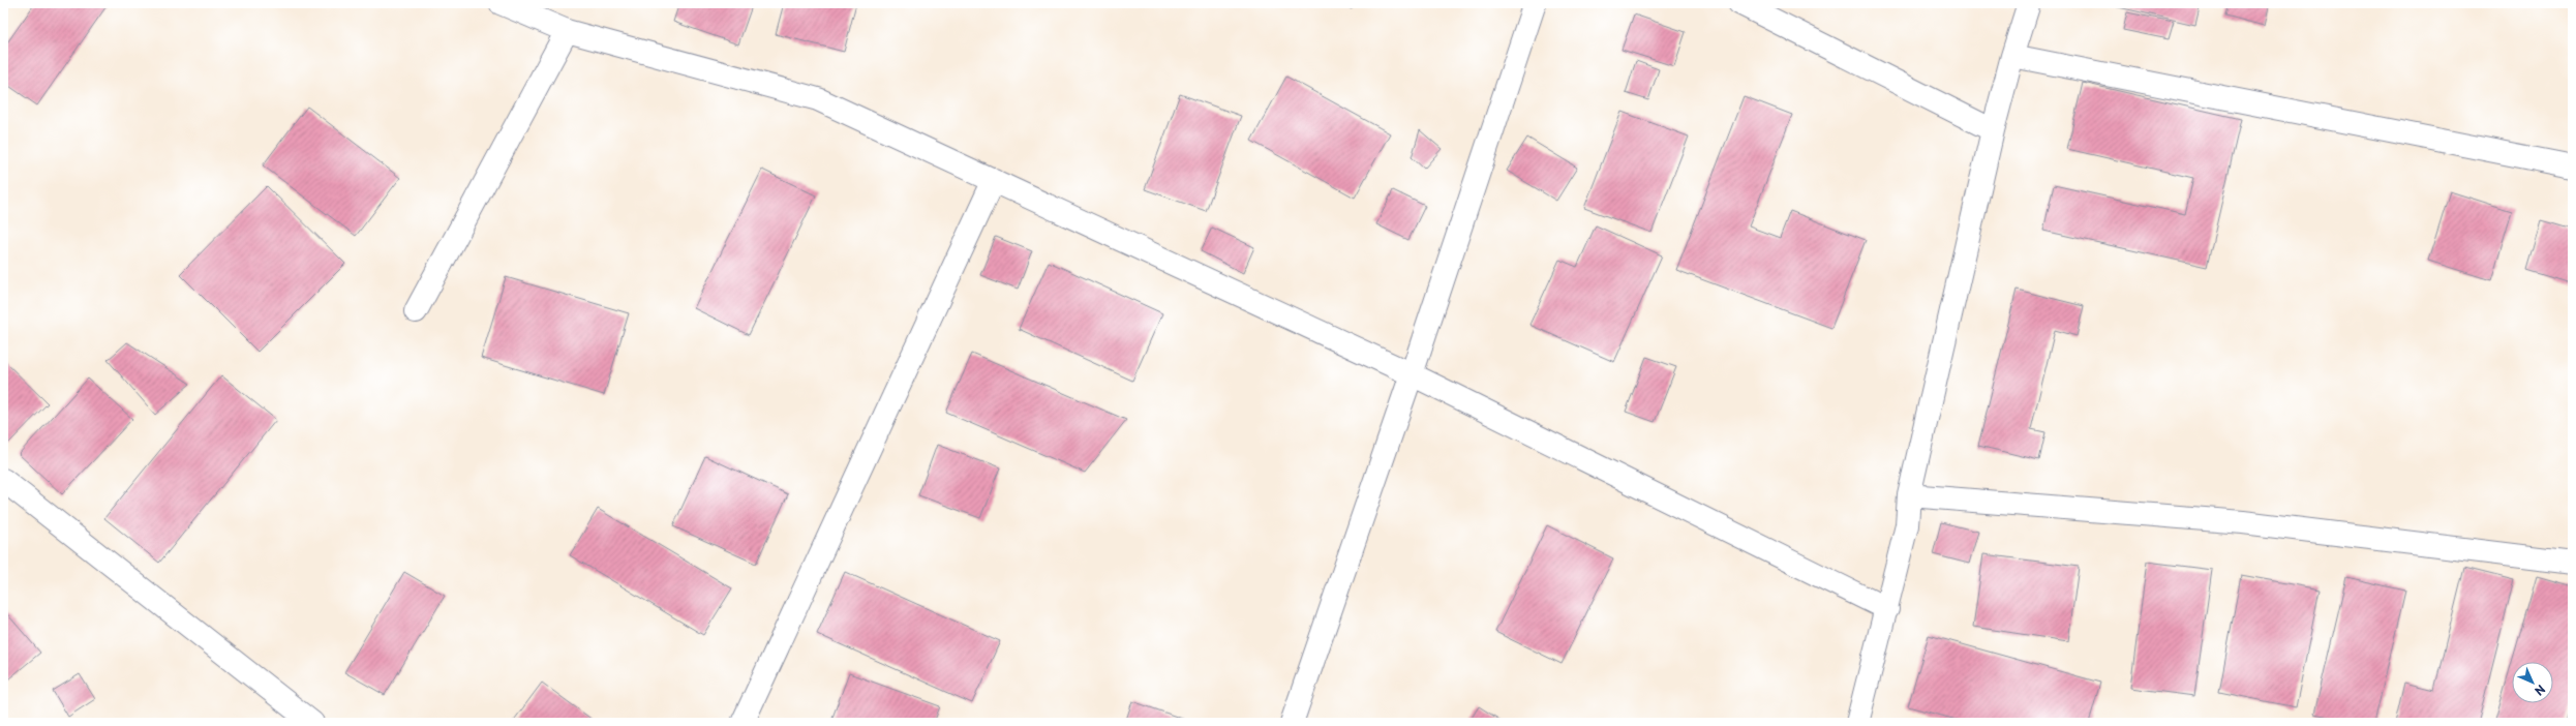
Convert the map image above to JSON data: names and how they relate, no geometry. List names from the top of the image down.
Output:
{
  "north": "bottom right"
}
